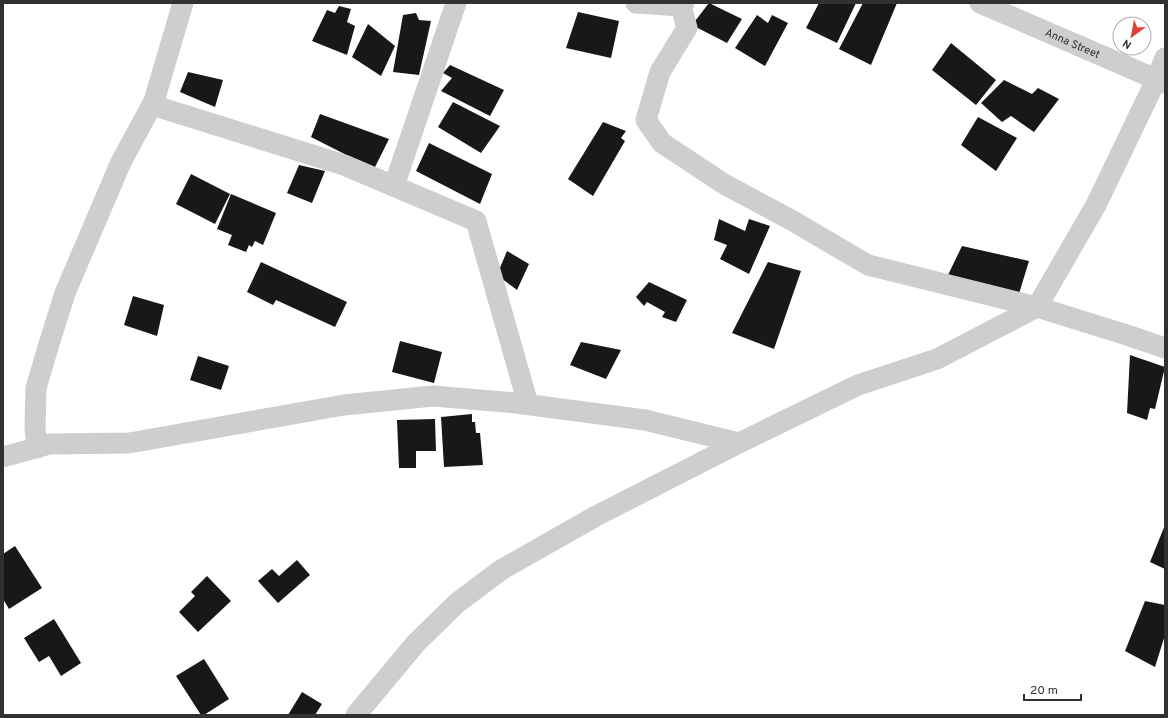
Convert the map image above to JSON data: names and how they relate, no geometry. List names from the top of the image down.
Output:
{
  "streets": {
    "street": ["Anna Street"]
  },
  "scale_bar": "20 m",
  "north": "bottom left"
}
